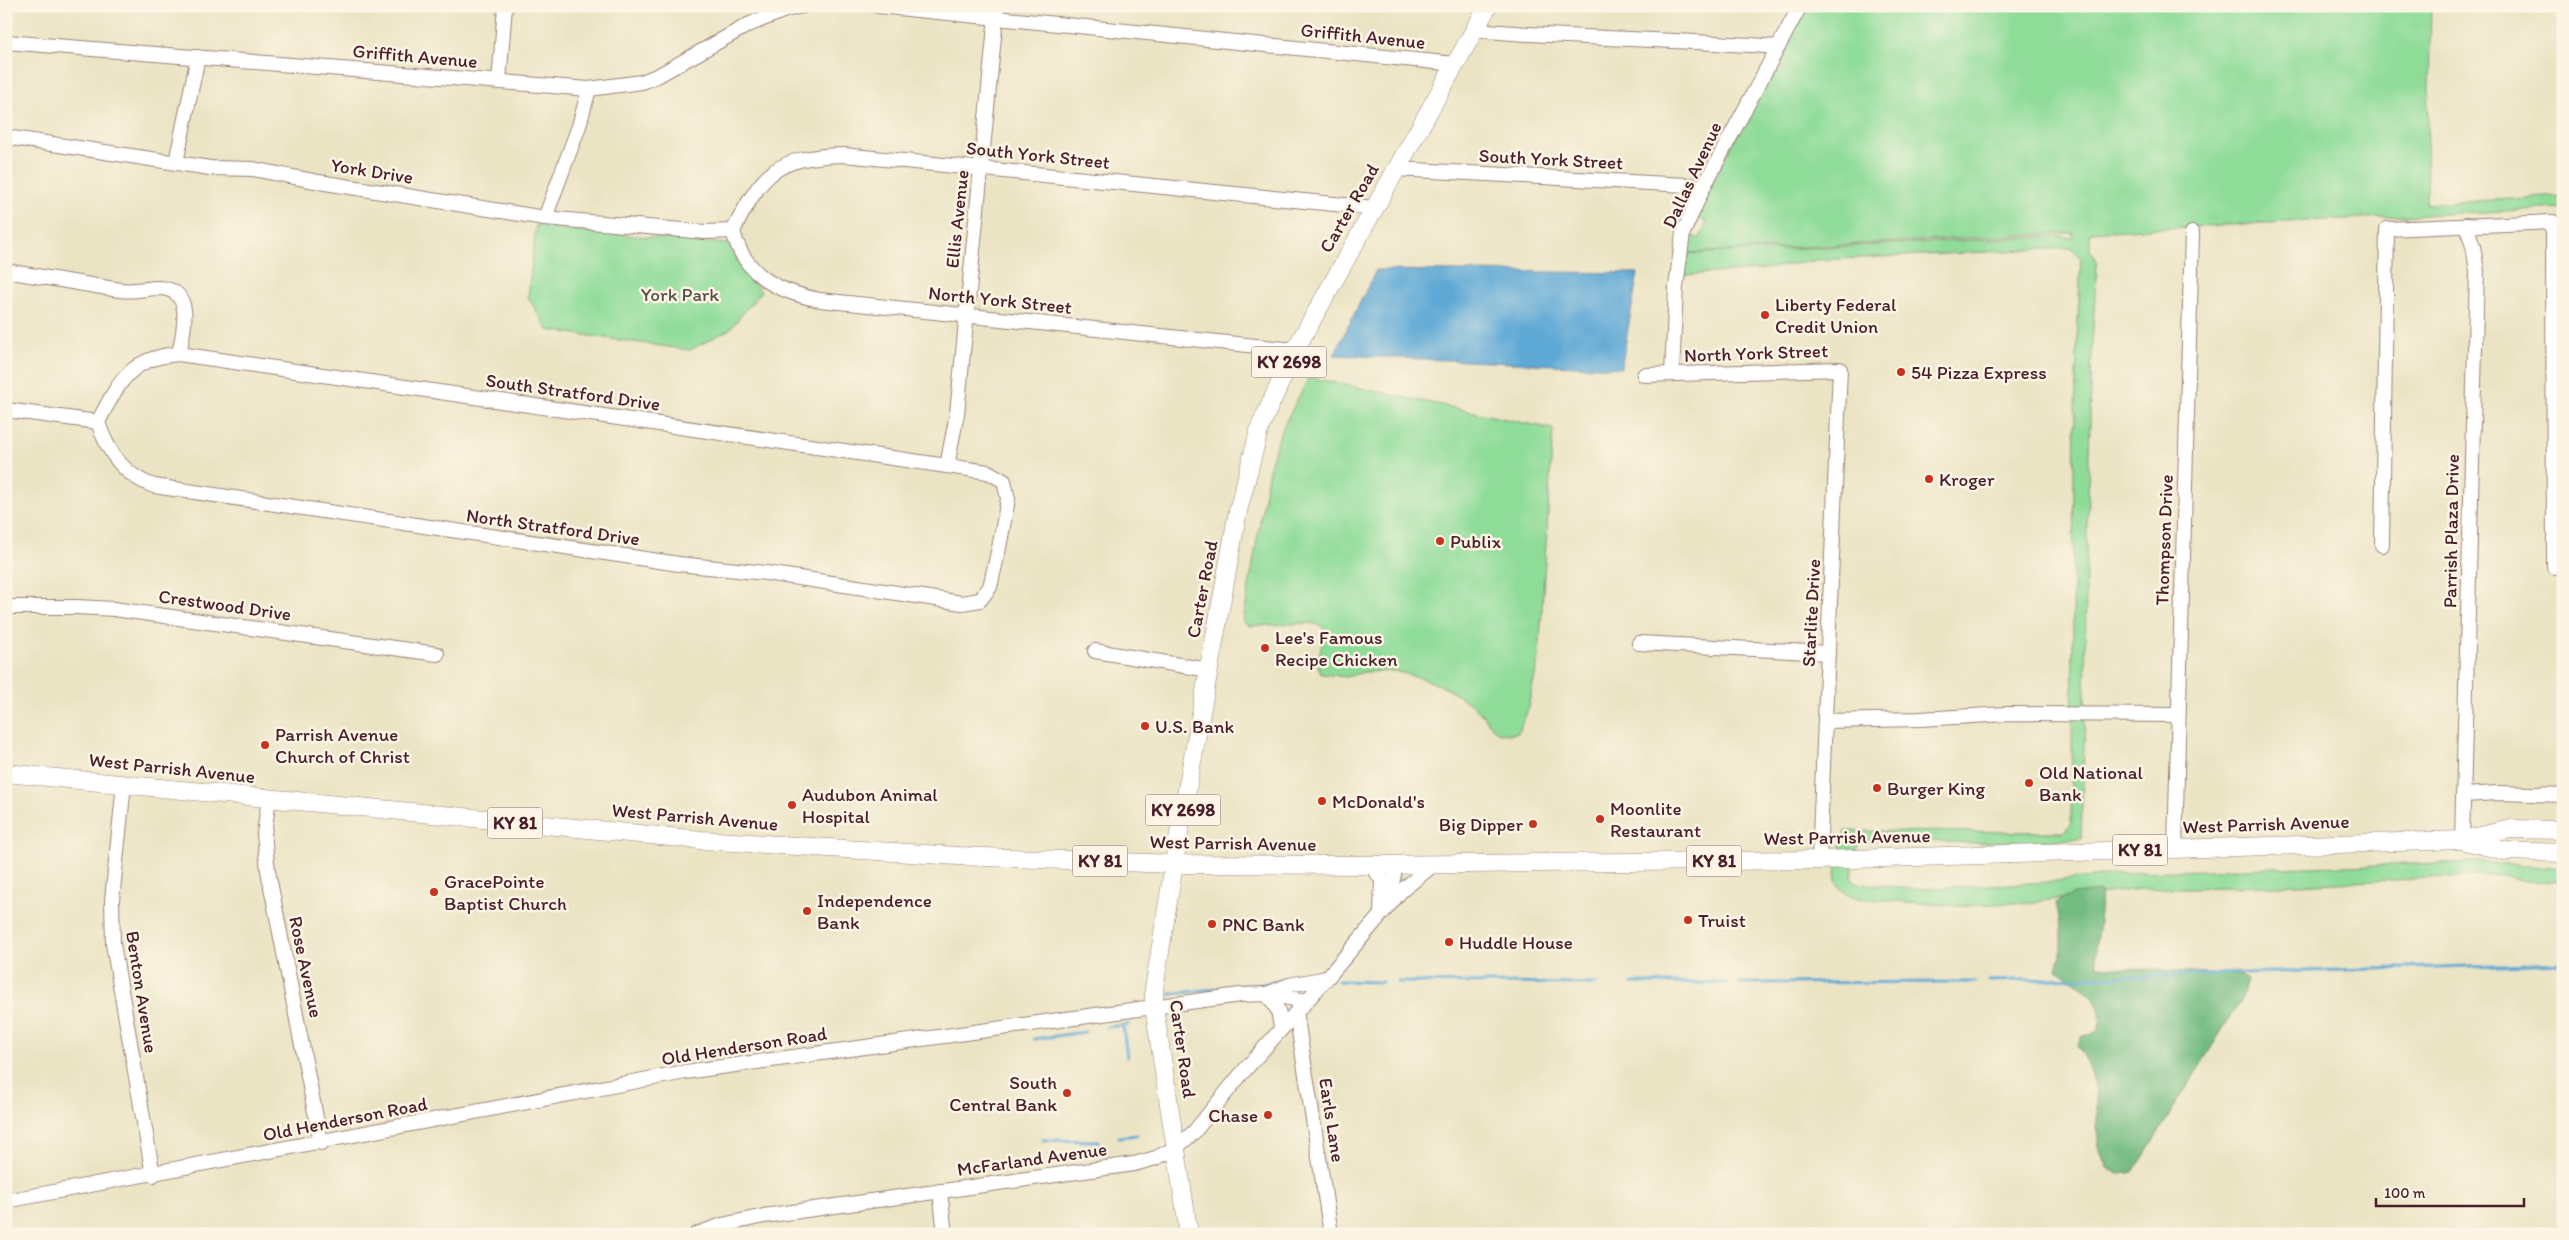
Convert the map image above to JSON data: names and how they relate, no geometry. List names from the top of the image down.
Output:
{
  "streets": {
    "main road": [
      "Carter Road",
      "KY 2698",
      "West Parrish Avenue",
      "KY 81"
    ],
    "street": [
      "Griffith Avenue",
      "South York Street",
      "York Drive",
      "Dallas Avenue",
      "Ellis Avenue",
      "North York Street",
      "South Stratford Drive",
      "North Stratford Drive",
      "Parrish Plaza Drive",
      "Thompson Drive",
      "Crestwood Drive",
      "Starlite Drive",
      "Rose Avenue",
      "Benton Avenue",
      "Old Henderson Road",
      "Earls Lane",
      "McFarland Avenue"
    ]
  },
  "crossings": [
    ["Griffith Avenue", "Carter Road"],
    ["Griffith Avenue", "Ellis Avenue"],
    ["South York Street", "York Drive"],
    ["South York Street", "Dallas Avenue"],
    ["South York Street", "Carter Road"],
    ["South York Street", "Ellis Avenue"],
    ["South York Street", "North York Street"],
    ["York Drive", "North York Street"],
    ["Dallas Avenue", "North York Street"],
    ["Carter Road", "North York Street"],
    ["Carter Road", "West Parrish Avenue"],
    ["Carter Road", "Old Henderson Road"],
    ["Carter Road", "McFarland Avenue"],
    ["Ellis Avenue", "North York Street"],
    ["Ellis Avenue", "South Stratford Drive"],
    ["North York Street", "Starlite Drive"],
    ["South Stratford Drive", "North Stratford Drive"],
    ["Parrish Plaza Drive", "West Parrish Avenue"],
    ["Thompson Drive", "West Parrish Avenue"],
    ["Starlite Drive", "West Parrish Avenue"],
    ["West Parrish Avenue", "Rose Avenue"],
    ["West Parrish Avenue", "Benton Avenue"],
    ["Rose Avenue", "Old Henderson Road"],
    ["Benton Avenue", "Old Henderson Road"],
    ["Old Henderson Road", "McFarland Avenue"],
    ["Earls Lane", "McFarland Avenue"]
  ],
  "parks": ["York Park"],
  "places": [
    "Liberty Federal Credit Union",
    "54 Pizza Express",
    "Kroger",
    "Publix",
    "Lee's Famous Recipe Chicken",
    "U.S. Bank",
    "Parrish Avenue Church of Christ",
    "Old National Bank",
    "Burger King",
    "McDonald's",
    "Audubon Animal Hospital",
    "Moonlite Restaurant",
    "Big Dipper",
    "GracePointe Baptist Church",
    "Independence Bank",
    "Truist",
    "PNC Bank",
    "Huddle House",
    "South Central Bank",
    "Chase"
  ],
  "scale_bar": "100 m"
}
